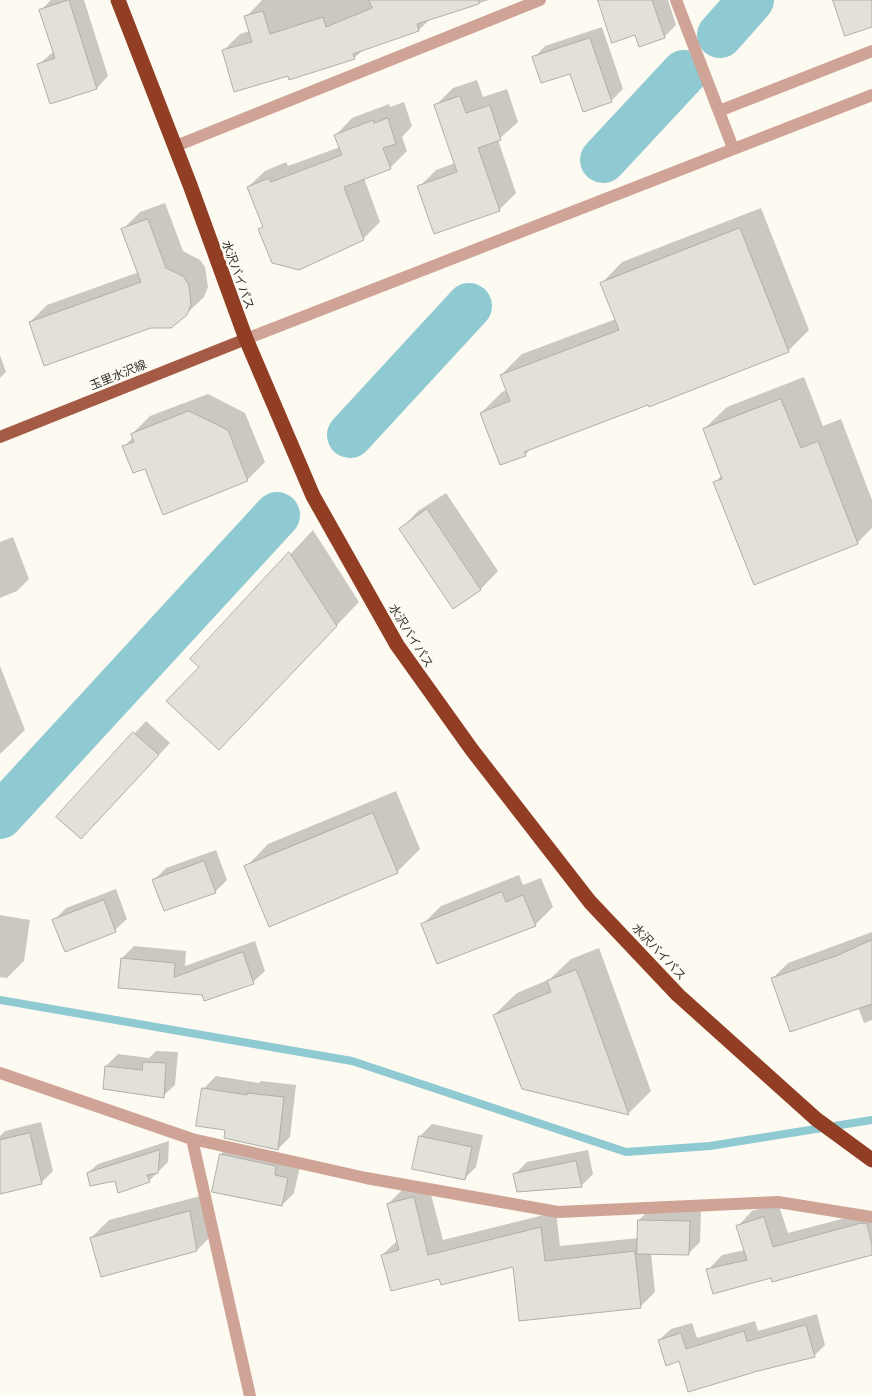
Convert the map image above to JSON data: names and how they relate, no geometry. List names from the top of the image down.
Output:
{
  "streets": {
    "highway": ["水沢バイパス"],
    "main road": ["玉里水沢線"]
  },
  "crossings": [
    ["水沢バイパス", "玉里水沢線"]
  ]
}
